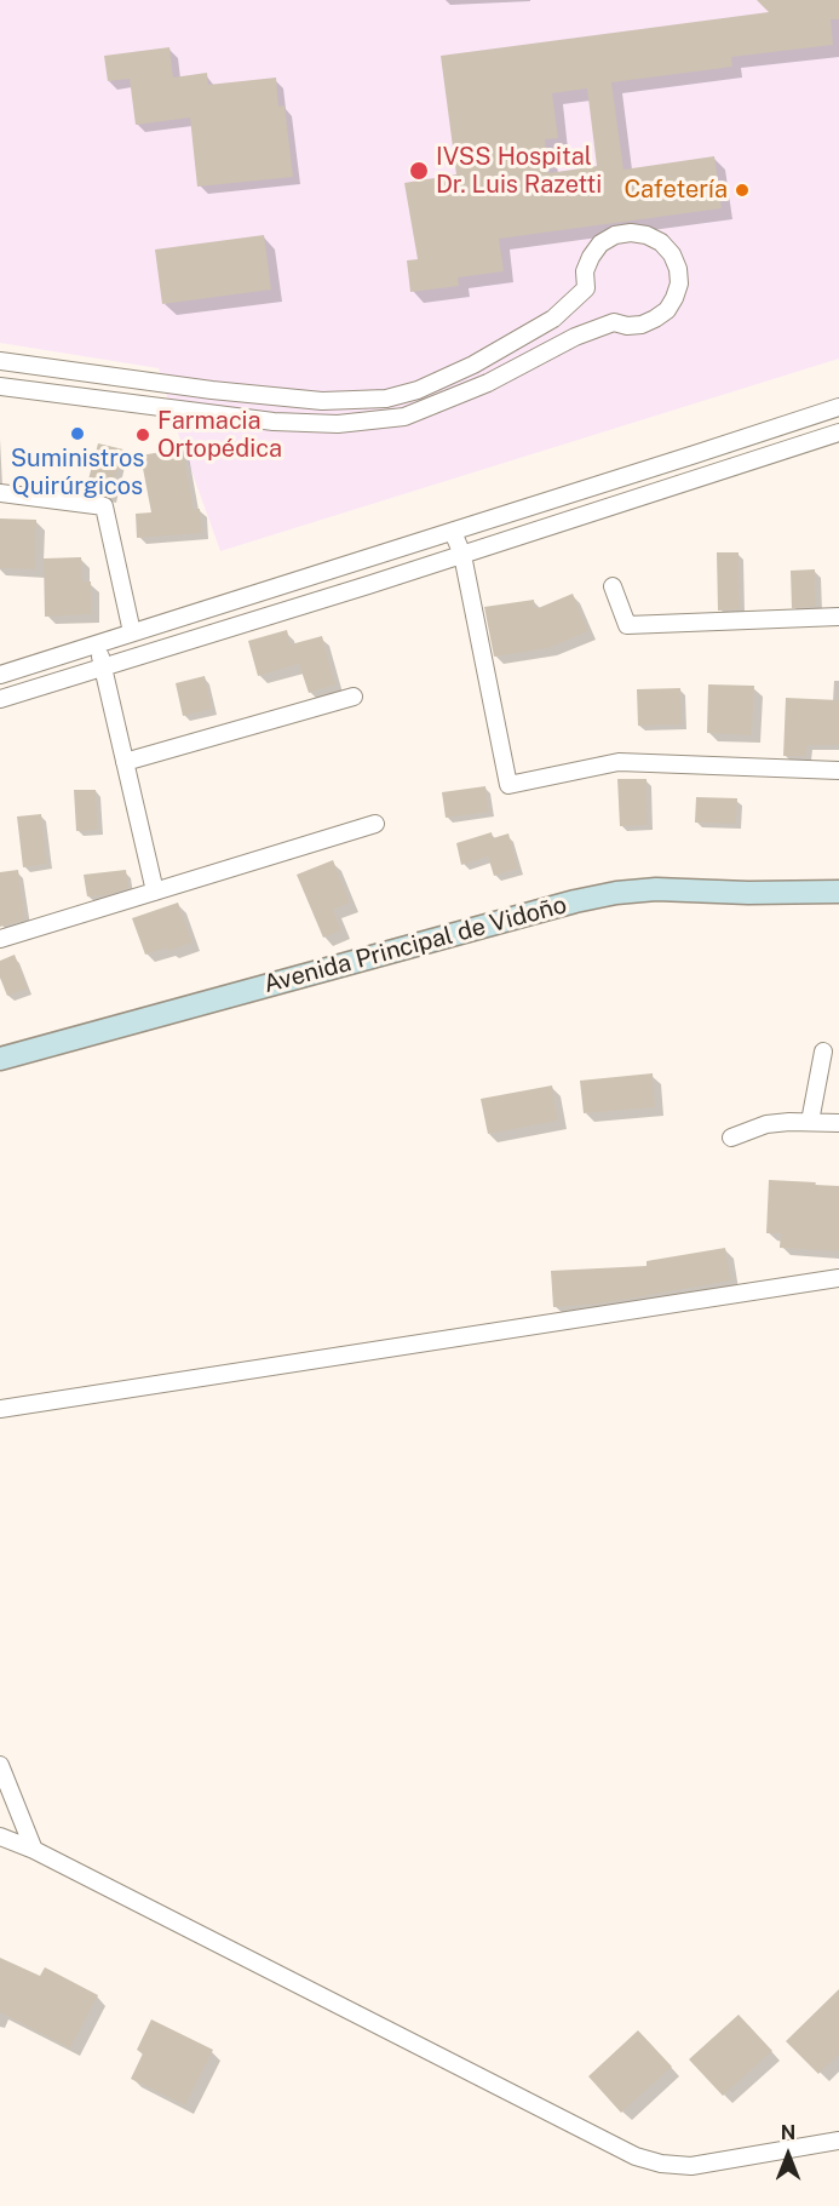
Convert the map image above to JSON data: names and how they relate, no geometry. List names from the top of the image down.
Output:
{
  "streets": {
    "main road": ["Avenida Principal de Vidoño"]
  },
  "places": [
    "IVSS Hospital Dr. Luis Razetti",
    "Cafetería",
    "Suministros Quirúrgicos",
    "Farmacia Ortopédica"
  ],
  "north": "top"
}
